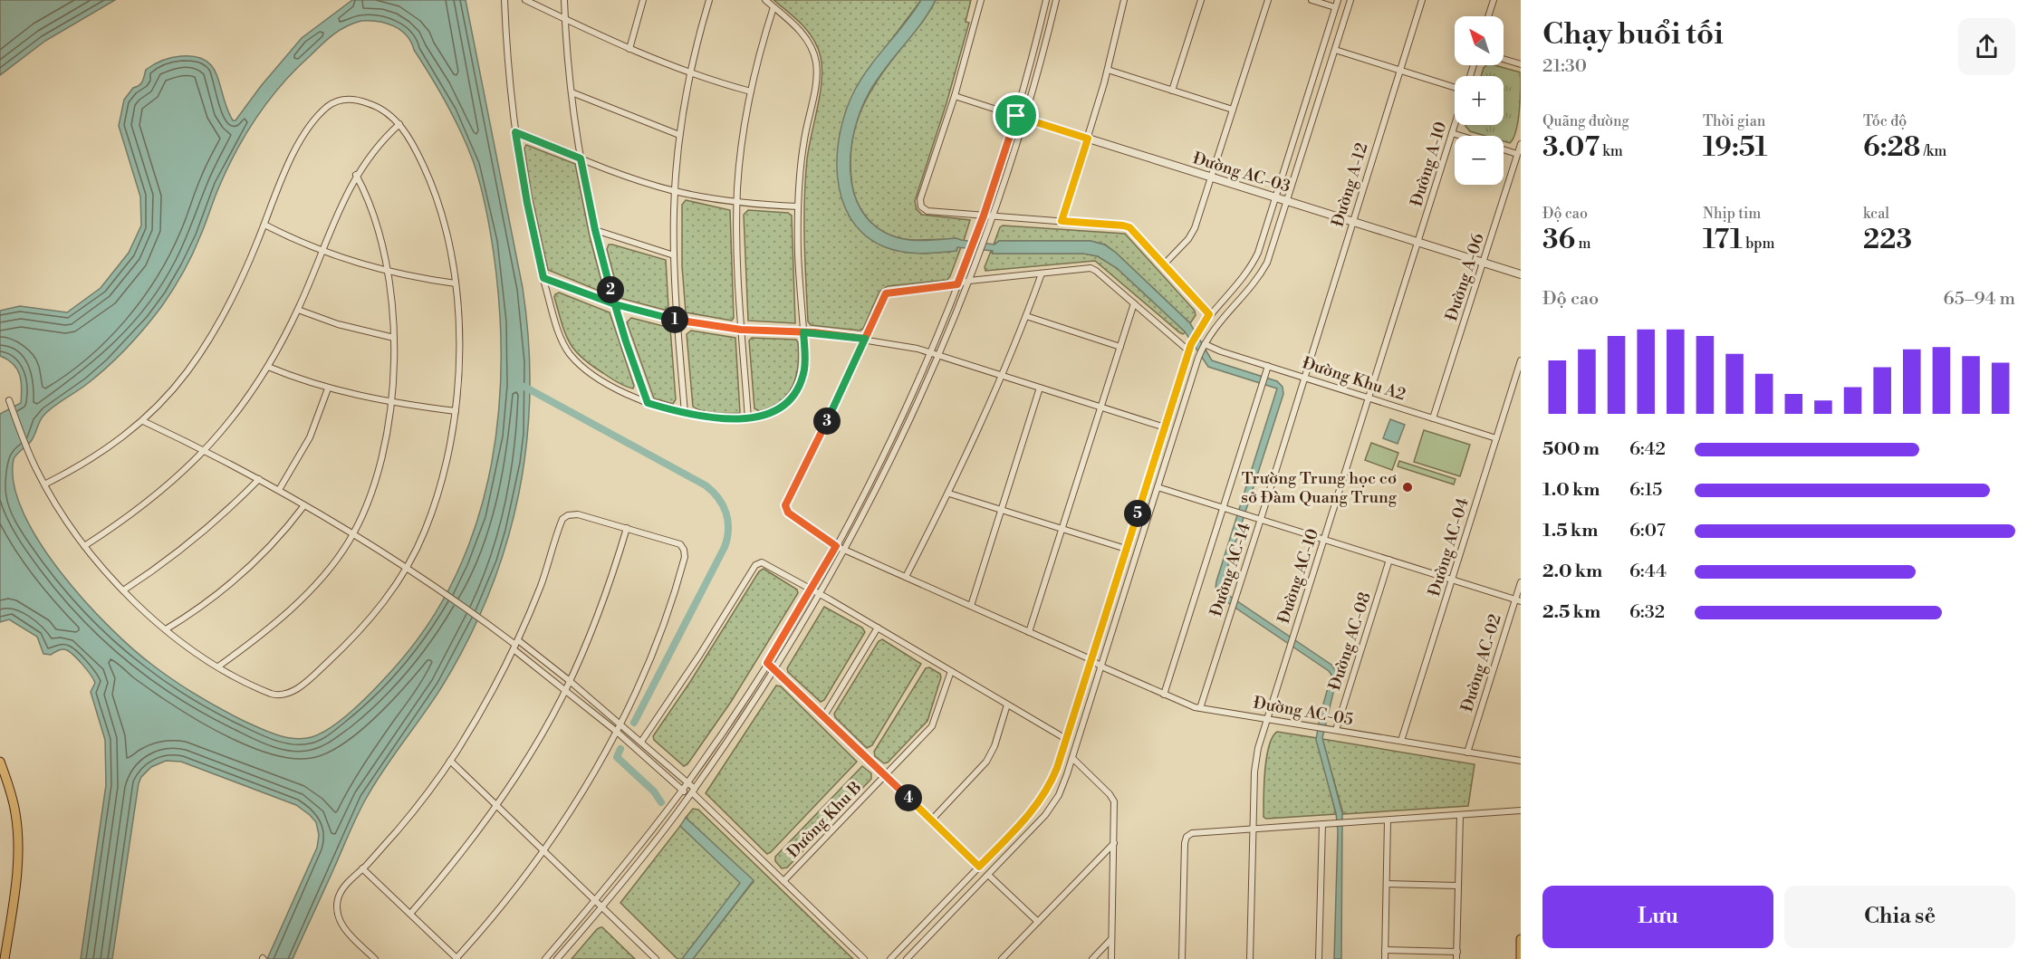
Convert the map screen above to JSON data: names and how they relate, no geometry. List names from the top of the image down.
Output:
{
  "streets": {
    "street": [
      "Đường A-10",
      "Đường AC-03",
      "Đường A-12",
      "Đường A-06",
      "Đường Khu A2",
      "Đường AC-04",
      "Đường AC-14",
      "Đường AC-10",
      "Đường AC-08",
      "Đường AC-02",
      "Đường AC-05",
      "Đường Khu B"
    ]
  },
  "crossings": [
    ["Đường A-10", "Đường AC-03"],
    ["Đường A-10", "Đường AC-10"],
    ["Đường AC-03", "Đường A-12"],
    ["Đường AC-03", "Đường A-06"],
    ["Đường AC-03", "Đường AC-10"],
    ["Đường A-12", "Đường Khu A2"],
    ["Đường A-12", "Đường AC-14"],
    ["Đường A-06", "Đường Khu A2"],
    ["Đường Khu A2", "Đường AC-04"],
    ["Đường Khu A2", "Đường AC-14"],
    ["Đường Khu A2", "Đường AC-10"],
    ["Đường AC-04", "Đường AC-05"],
    ["Đường AC-14", "Đường AC-05"],
    ["Đường AC-10", "Đường AC-05"],
    ["Đường AC-08", "Đường AC-05"],
    ["Đường AC-02", "Đường AC-05"]
  ],
  "places": ["Trường Trung học cơ sở Đàm Quang Trung"],
  "north": "top left",
  "page": {
    "heading": ["Chạy buổi tối", "21:30"],
    "map_buttons": ["+", "−"],
    "stats": [
      ["Quãng đường", "3.07 km"],
      ["Thời gian", "19:51"],
      ["Tốc độ", "6:28 /km"],
      ["Độ cao", "36 m"],
      ["Nhịp tim", "171 bpm"],
      ["kcal", "223"]
    ],
    "pins": [
      "2",
      "1",
      "3",
      "5",
      "4"
    ],
    "chart": ["Độ cao", "65–94 m"],
    "list": [
      {
        "name": "500 m",
        "note": "6:42"
      },
      {
        "name": "1.0 km",
        "note": "6:15"
      },
      {
        "name": "1.5 km",
        "note": "6:07"
      },
      {
        "name": "2.0 km",
        "note": "6:44"
      },
      {
        "name": "2.5 km",
        "note": "6:32"
      }
    ],
    "buttons": ["Lưu", "Chia sẻ"]
  }
}
